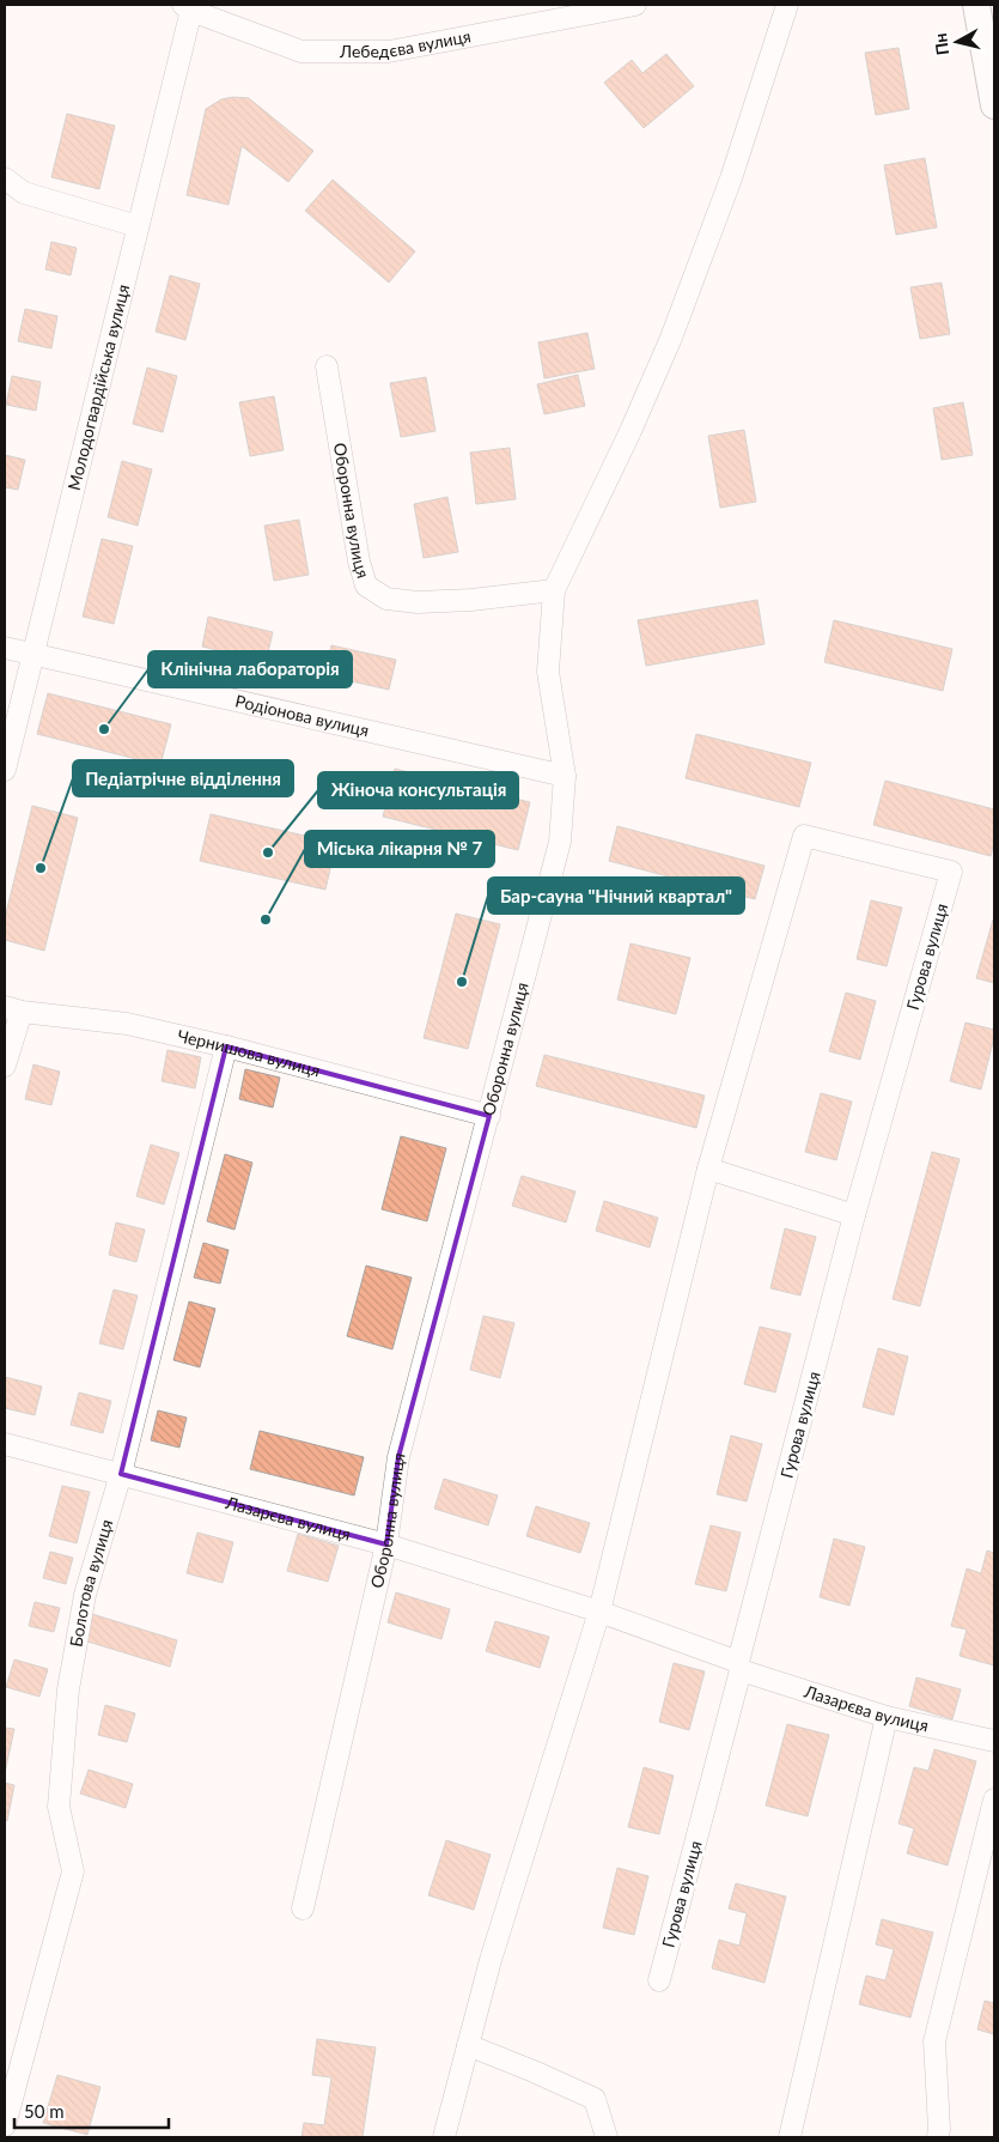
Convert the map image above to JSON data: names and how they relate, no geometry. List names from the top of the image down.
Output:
{
  "streets": {
    "street": [
      "Лебедєва вулиця",
      "Молодогвардійська вулиця",
      "Оборонна вулиця",
      "Родіонова вулиця",
      "Гурова вулиця",
      "Чернишова вулиця",
      "Лазарєва вулиця",
      "Болотова вулиця"
    ]
  },
  "crossings": [
    ["Лебедєва вулиця", "Молодогвардійська вулиця"],
    ["Молодогвардійська вулиця", "Родіонова вулиця"],
    ["Оборонна вулиця", "Родіонова вулиця"],
    ["Оборонна вулиця", "Чернишова вулиця"],
    ["Оборонна вулиця", "Лазарєва вулиця"],
    ["Гурова вулиця", "Лазарєва вулиця"],
    ["Чернишова вулиця", "Болотова вулиця"],
    ["Лазарєва вулиця", "Болотова вулиця"]
  ],
  "places": [
    "Клінічна лабораторія",
    "Жіноча консультація",
    "Педіатрічне відділення",
    "Міська лікарня № 7",
    "Бар-сауна \"Нічний квартал\""
  ],
  "scale_bar": "50 m",
  "north": "left"
}
